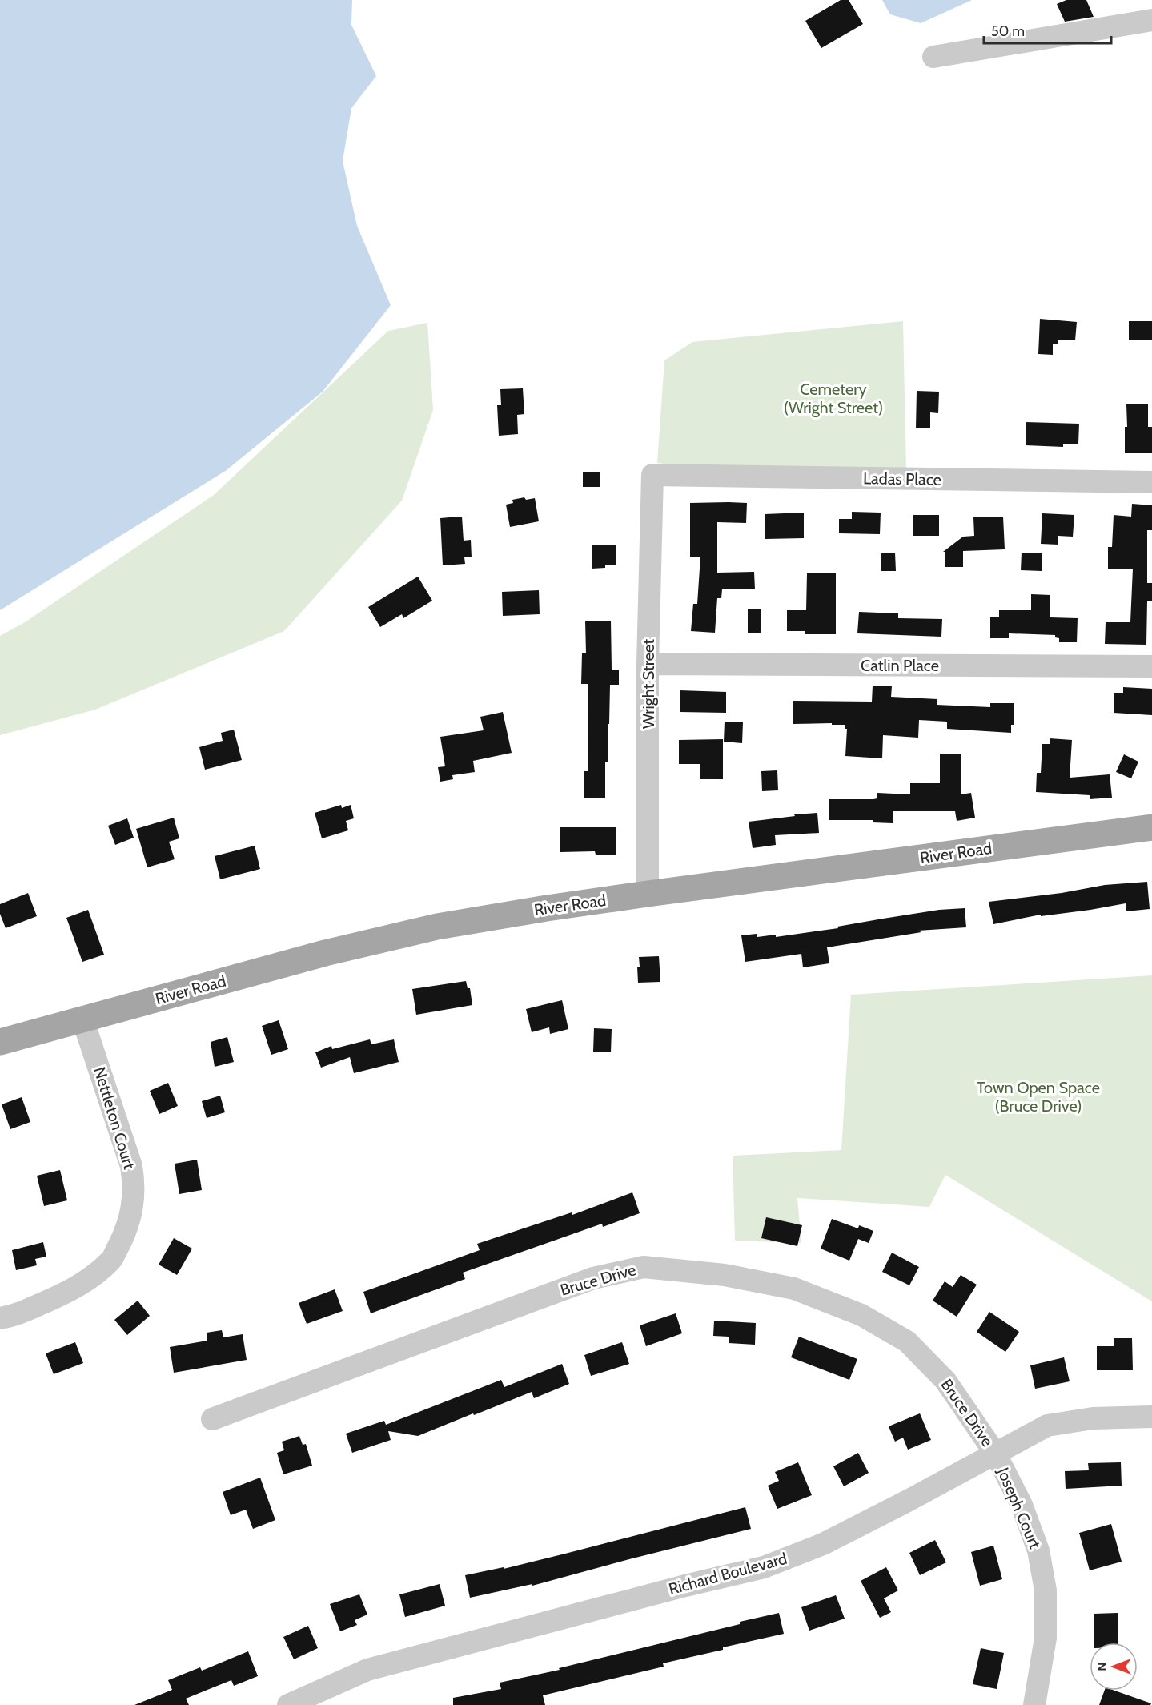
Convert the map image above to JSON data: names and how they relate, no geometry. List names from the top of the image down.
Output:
{
  "streets": {
    "main road": ["River Road"],
    "street": [
      "Ladas Place",
      "Catlin Place",
      "Wright Street",
      "Nettleton Court",
      "Bruce Drive",
      "Joseph Court",
      "Richard Boulevard"
    ]
  },
  "crossings": [
    ["Ladas Place", "Wright Street"],
    ["Catlin Place", "Wright Street"],
    ["Wright Street", "River Road"],
    ["River Road", "Nettleton Court"],
    ["Bruce Drive", "Joseph Court"],
    ["Bruce Drive", "Richard Boulevard"],
    ["Joseph Court", "Richard Boulevard"]
  ],
  "parks": ["Cemetery (Wright Street)", "Town Open Space (Bruce Drive)"],
  "scale_bar": "50 m",
  "north": "left"
}
